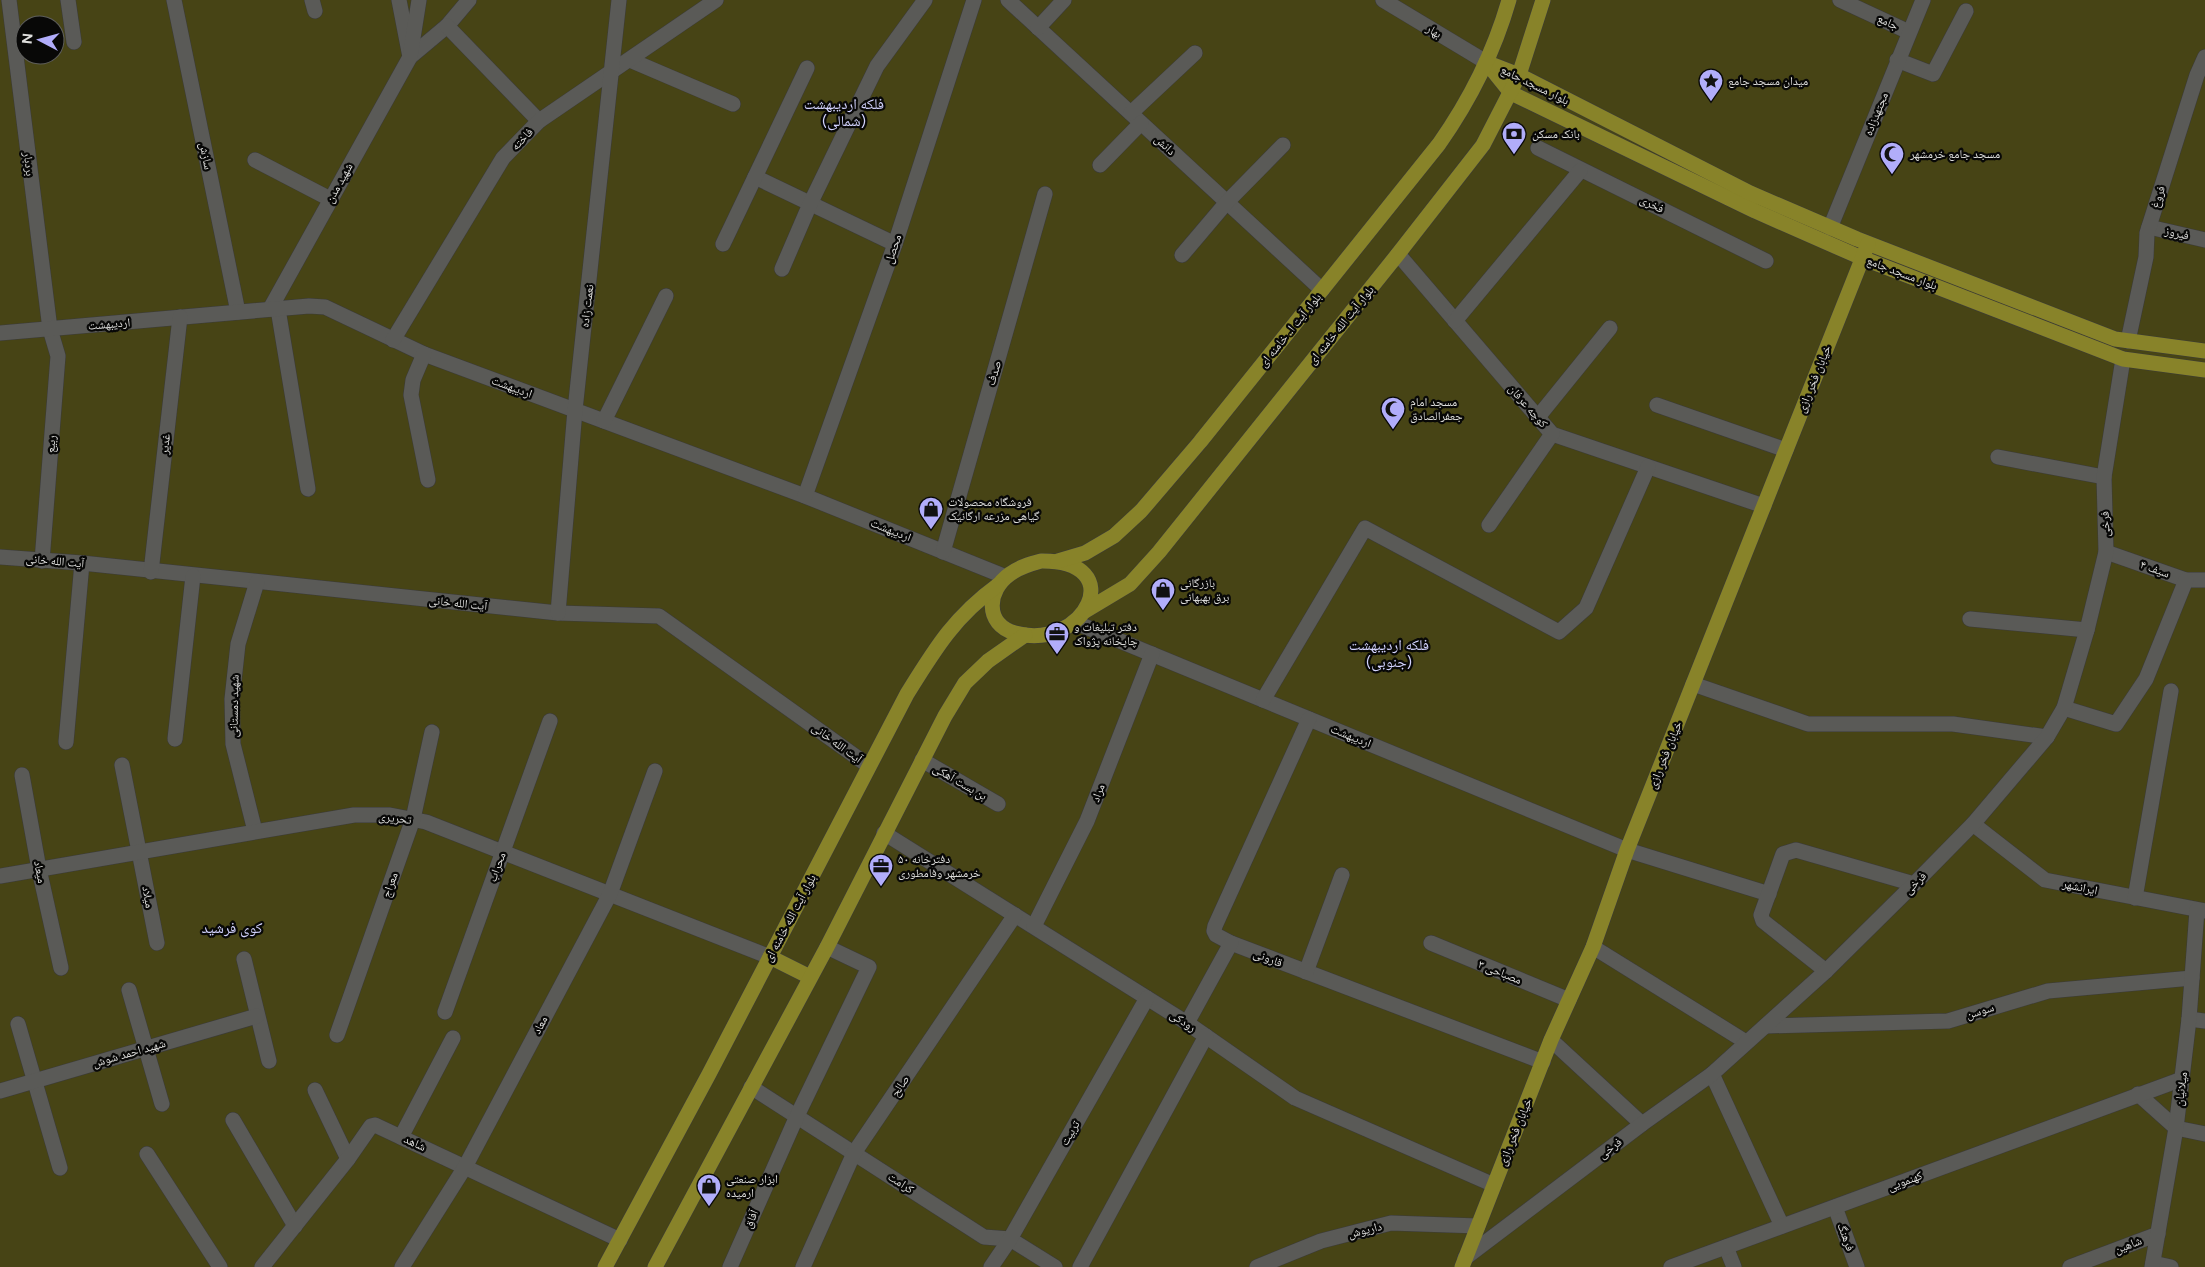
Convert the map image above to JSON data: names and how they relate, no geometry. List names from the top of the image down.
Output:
{
  "streets": {
    "main road": [
      "بلوار مسجد جامع",
      "بلوار آیت الله خامنه ای",
      "بلوار آیت ا.. خامنه ای",
      "خیابان فخر رازی"
    ],
    "street": [
      "جامع",
      "بهار",
      "مجتهدزاده",
      "فاخته",
      "دانش",
      "سازش",
      "بردبار",
      "شهید مدن",
      "فروغ",
      "فخری",
      "فیروز",
      "محصل",
      "نعمت زاده",
      "اردیبهشت",
      "صدف",
      "کوچه عرفان",
      "ربیع",
      "غدیر",
      "فرخی",
      "آیت الله خانی",
      "سیف ۴",
      "شهید دمستانی",
      "بن بست آهکی",
      "مراد",
      "تحریری",
      "محراب",
      "میعاد",
      "معراج",
      "ایرانشهر",
      "میلاد",
      "قارونی",
      "مصباحی ۳",
      "سوسن",
      "رودکی",
      "معاد",
      "شهید احمد شوش",
      "صالح",
      "میلانیان",
      "تربیت",
      "شاهد",
      "کهنمویی",
      "کرامت",
      "آفاق",
      "داریوش",
      "فرهنگ",
      "شاهین"
    ]
  },
  "crossings": [
    ["جامع", "مجتهدزاده"],
    ["بهار", "بلوار مسجد جامع"],
    ["بهار", "بلوار آیت ا.. خامنه ای"],
    ["بلوار مسجد جامع", "مجتهدزاده"],
    ["بلوار مسجد جامع", "فروغ"],
    ["بلوار مسجد جامع", "بلوار آیت الله خامنه ای"],
    ["بلوار مسجد جامع", "بلوار آیت ا.. خامنه ای"],
    ["بلوار مسجد جامع", "خیابان فخر رازی"],
    ["بلوار مسجد جامع", "فرخی"],
    ["فاخته", "نعمت زاده"],
    ["فاخته", "اردیبهشت"],
    ["دانش", "بلوار آیت ا.. خامنه ای"],
    ["سازش", "اردیبهشت"],
    ["بردبار", "اردیبهشت"],
    ["بردبار", "ربیع"],
    ["شهید مدن", "اردیبهشت"],
    ["فروغ", "فیروز"],
    ["محصل", "اردیبهشت"],
    ["نعمت زاده", "اردیبهشت"],
    ["نعمت زاده", "آیت الله خانی"],
    ["اردیبهشت", "بلوار آیت الله خامنه ای"],
    ["اردیبهشت", "بلوار آیت ا.. خامنه ای"],
    ["اردیبهشت", "صدف"],
    ["اردیبهشت", "خیابان فخر رازی"],
    ["اردیبهشت", "ربیع"],
    ["اردیبهشت", "غدیر"],
    ["اردیبهشت", "مراد"],
    ["اردیبهشت", "قارونی"],
    ["بلوار آیت الله خامنه ای", "بلوار آیت ا.. خامنه ای"],
    ["بلوار آیت الله خامنه ای", "کوچه عرفان"],
    ["بلوار آیت الله خامنه ای", "آیت الله خانی"],
    ["بلوار آیت الله خامنه ای", "تحریری"],
    ["بلوار آیت الله خامنه ای", "شاهد"],
    ["خیابان فخر رازی", "کوچه عرفان"],
    ["خیابان فخر رازی", "فرخی"],
    ["خیابان فخر رازی", "قارونی"],
    ["خیابان فخر رازی", "مصباحی ۳"],
    ["خیابان فخر رازی", "رودکی"],
    ["خیابان فخر رازی", "داریوش"],
    ["ربیع", "آیت الله خانی"],
    ["غدیر", "آیت الله خانی"],
    ["فرخی", "سیف ۴"],
    ["فرخی", "ایرانشهر"],
    ["فرخی", "سوسن"],
    ["آیت الله خانی", "شهید دمستانی"],
    ["شهید دمستانی", "تحریری"],
    ["مراد", "رودکی"],
    ["تحریری", "محراب"],
    ["تحریری", "میعاد"],
    ["تحریری", "معراج"],
    ["تحریری", "میلاد"],
    ["تحریری", "معاد"],
    ["ایرانشهر", "میلانیان"],
    ["سوسن", "میلانیان"],
    ["رودکی", "صالح"],
    ["رودکی", "تربیت"],
    ["معاد", "شاهد"],
    ["صالح", "کرامت"],
    ["میلانیان", "کهنمویی"],
    ["میلانیان", "شاهین"],
    ["تربیت", "کرامت"],
    ["کهنمویی", "فرهنگ"],
    ["کرامت", "آفاق"]
  ],
  "districts": ["فلکه اردیبهشت (شمالی)", "فلکه اردیبهشت (جنوبی)", "کوی فرشید"],
  "places": {
    "place": ["میدان مسجد جامع"],
    "bank": ["بانک مسکن"],
    "mosque": ["مسجد جامع خرمشهر", "مسجد امام جعفرالصادق"],
    "shop": ["فروشگاه محصولات گیاهی مزرعه ارگانیک", "بازرگانی برق بهبهانی", "ابزار صنعتی ارمیده"],
    "office": ["دفتر تبلیغات و چاپخانه پژواک", "دفترخانه ۵۰ خرمشهر وفامطوری"]
  },
  "north": "left"
}
